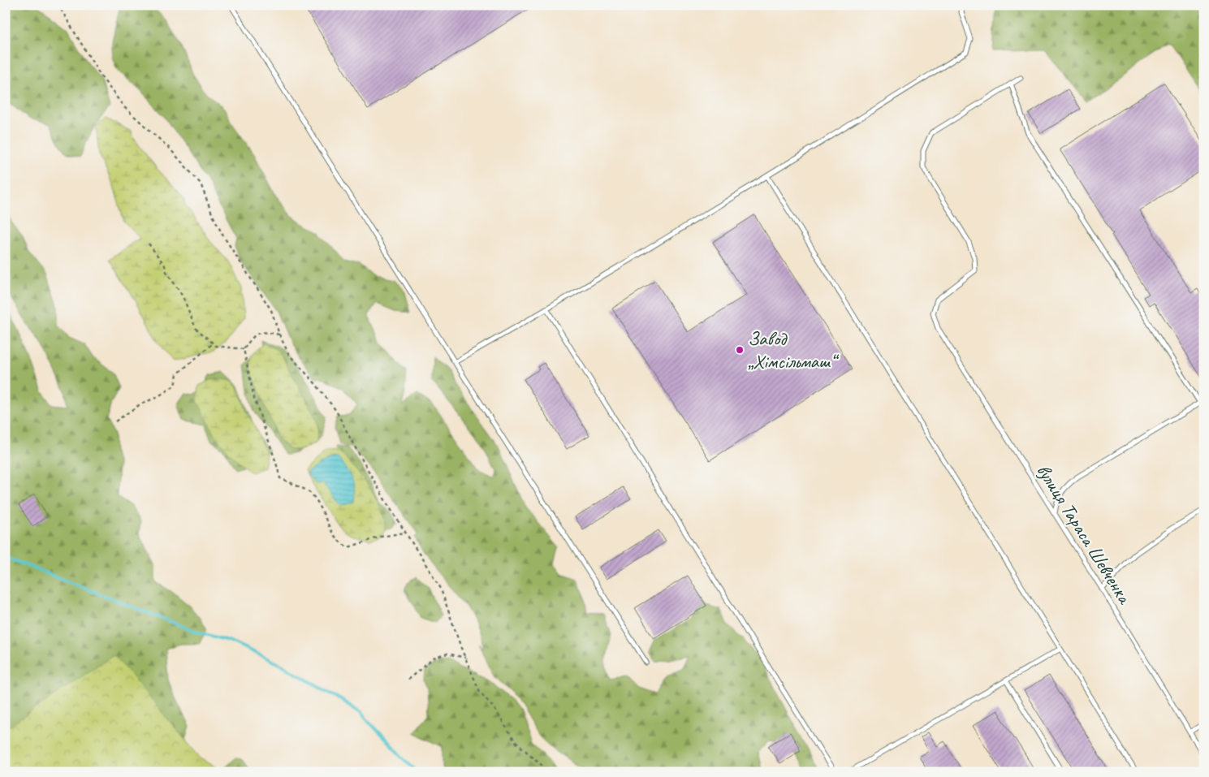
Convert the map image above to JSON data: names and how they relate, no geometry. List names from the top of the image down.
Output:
{
  "streets": {
    "lane": ["вулиця Тараса Шевченка"]
  },
  "places": ["Завод „Хімсільмаш“"]
}
